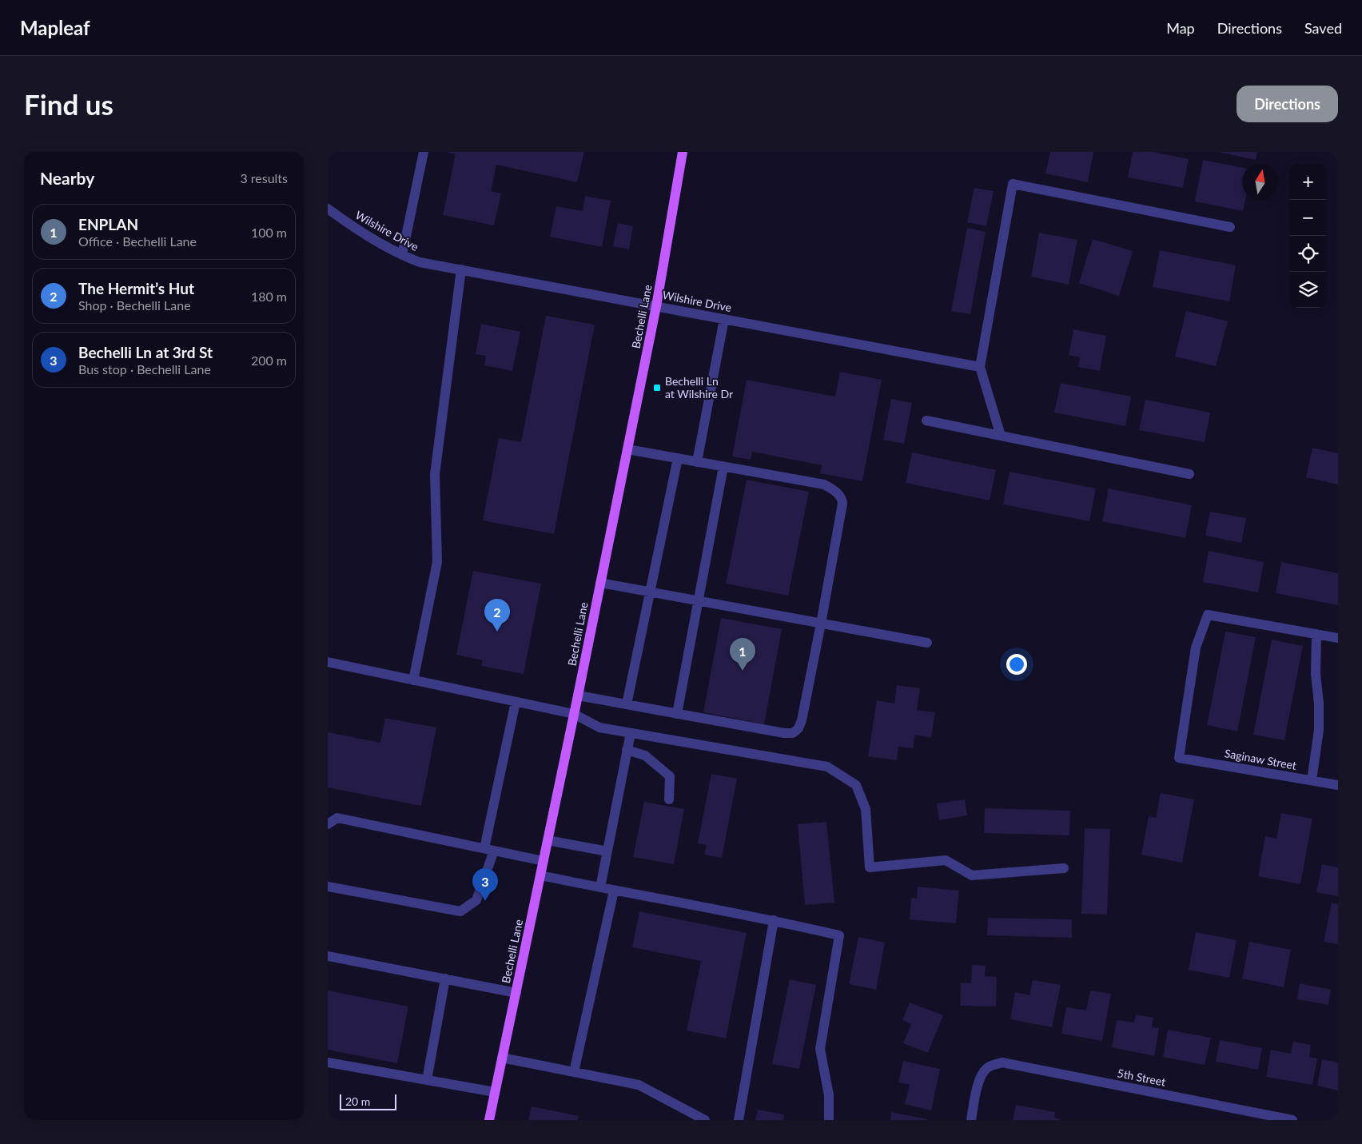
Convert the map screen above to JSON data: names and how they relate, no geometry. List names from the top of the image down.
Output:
{
  "streets": {
    "main road": ["Bechelli Lane"],
    "street": ["Wilshire Drive", "Saginaw Street", "5th Street"]
  },
  "crossings": [
    ["Wilshire Drive", "Bechelli Lane"]
  ],
  "places": {
    "transit": ["Bechelli Ln at Wilshire Dr"]
  },
  "scale_bar": "20 m",
  "north": "top",
  "page": {
    "header": "Mapleaf",
    "nav": ["Map", "Directions", "Saved"],
    "buttons": "Directions",
    "title": "Find us",
    "heading": ["Nearby", "3 results"],
    "map_buttons": ["+", "−"],
    "list": [
      {
        "mark": "1",
        "name": "ENPLAN",
        "note": "Office · Bechelli Lane",
        "value": "100 m"
      },
      {
        "mark": "2",
        "name": "The Hermit’s Hut",
        "note": "Shop · Bechelli Lane",
        "value": "180 m"
      },
      {
        "mark": "3",
        "name": "Bechelli Ln at 3rd St",
        "note": "Bus stop · Bechelli Lane",
        "value": "200 m"
      }
    ],
    "pins": ["2", "1", "3"],
    "scale": "20 m"
  }
}
